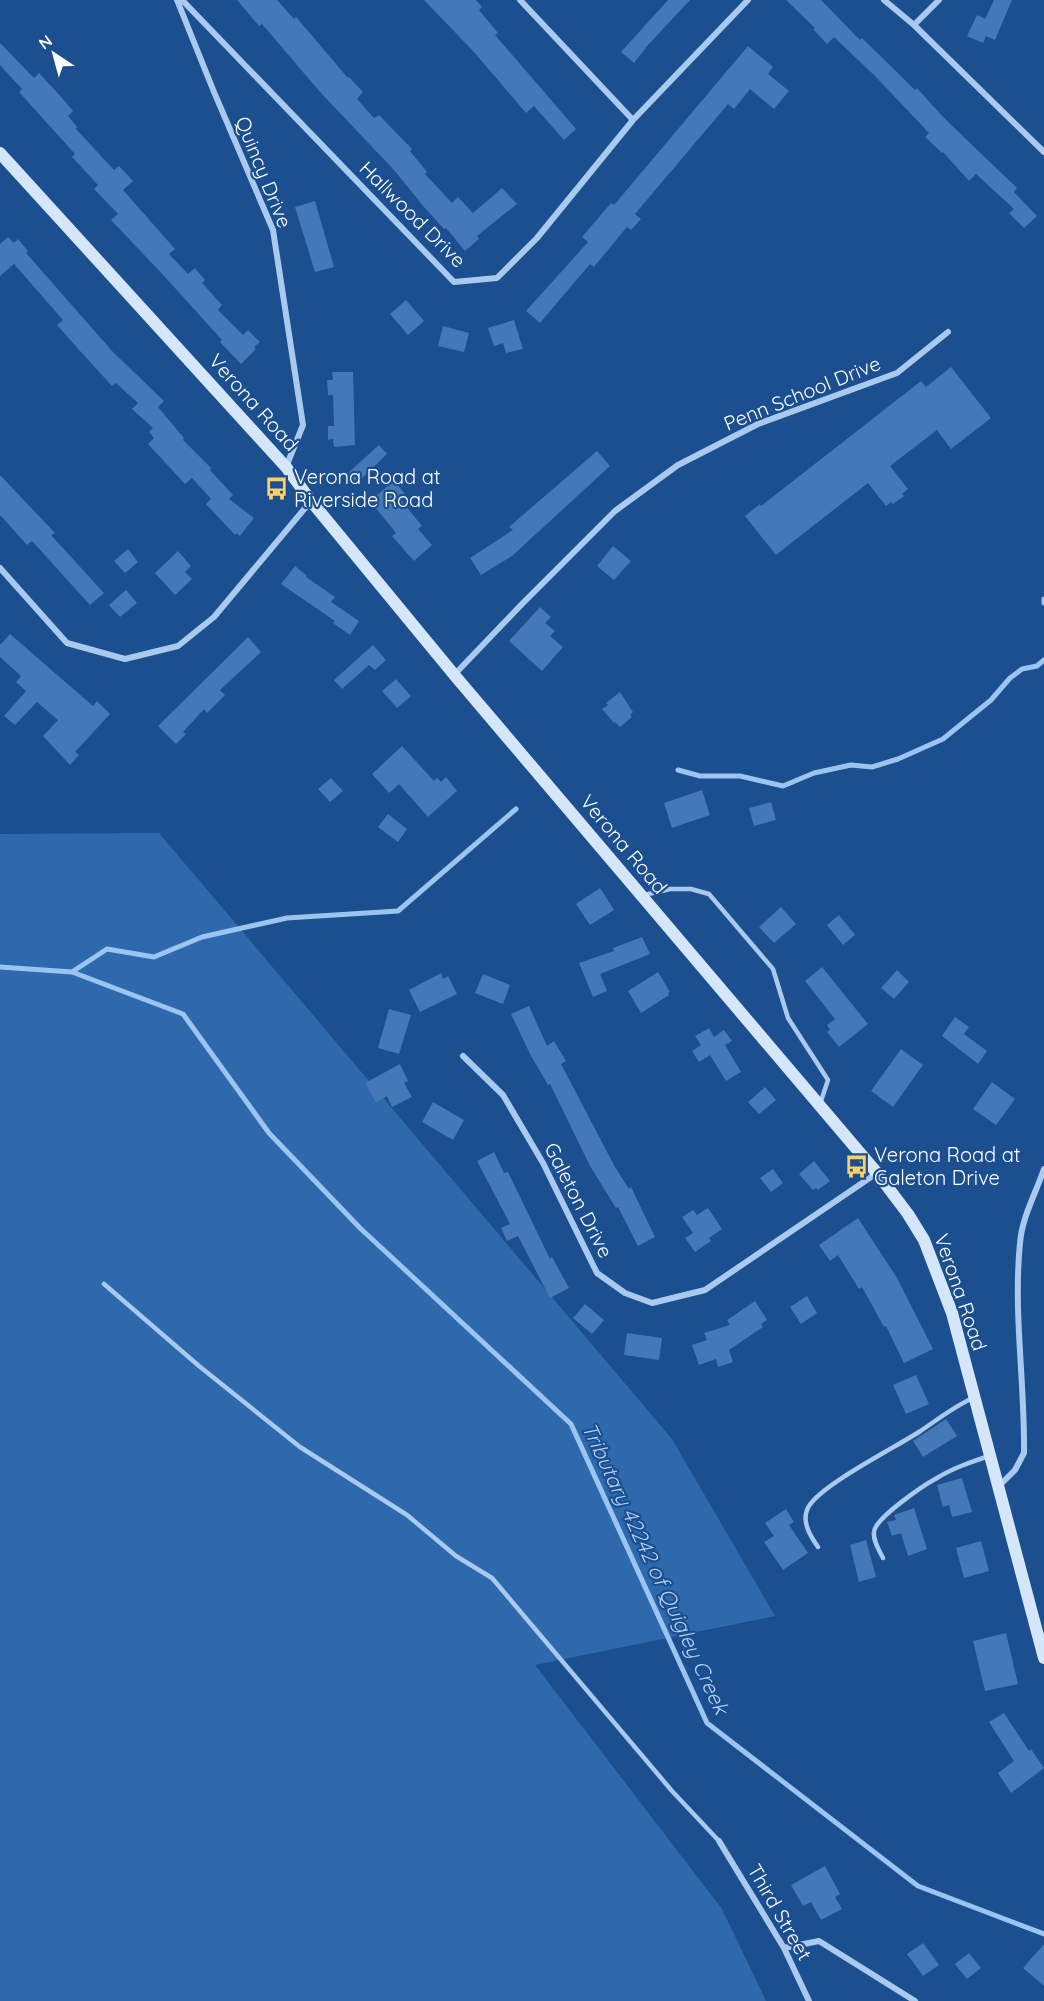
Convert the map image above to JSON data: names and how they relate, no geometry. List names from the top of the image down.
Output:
{
  "streets": {
    "street": [
      "Quincy Drive",
      "Hallwood Drive",
      "Penn School Drive",
      "Verona Road",
      "Galeton Drive",
      "Third Street"
    ]
  },
  "crossings": [
    ["Quincy Drive", "Hallwood Drive"],
    ["Quincy Drive", "Verona Road"],
    ["Penn School Drive", "Verona Road"],
    ["Verona Road", "Galeton Drive"]
  ],
  "water": ["Tributary 42242 of Quigley Creek"],
  "places": {
    "bus stop": ["Verona Road at Riverside Road", "Verona Road at Galeton Drive"]
  },
  "north": "top left"
}
